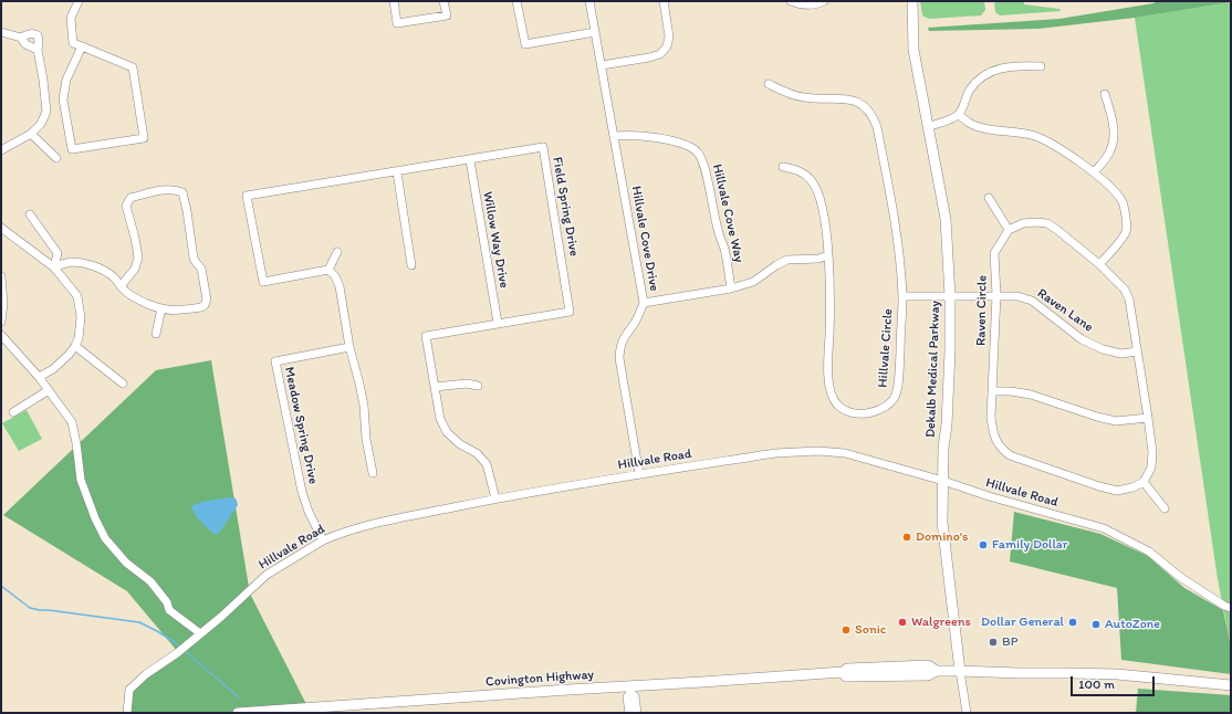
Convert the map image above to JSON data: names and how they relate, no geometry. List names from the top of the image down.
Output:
{
  "streets": {
    "main road": ["Dekalb Medical Parkway", "Covington Highway"],
    "street": [
      "Field Spring Drive",
      "Hillvale Cove Way",
      "Hillvale Cove Drive",
      "Willow Way Drive",
      "Raven Circle",
      "Raven Lane",
      "Hillvale Circle",
      "Meadow Spring Drive",
      "Hillvale Road"
    ]
  },
  "crossings": [
    ["Field Spring Drive", "Willow Way Drive"],
    ["Field Spring Drive", "Hillvale Road"],
    ["Hillvale Cove Way", "Hillvale Cove Drive"],
    ["Hillvale Cove Drive", "Hillvale Road"],
    ["Raven Circle", "Raven Lane"],
    ["Raven Lane", "Hillvale Circle"],
    ["Raven Lane", "Dekalb Medical Parkway"],
    ["Dekalb Medical Parkway", "Hillvale Road"],
    ["Dekalb Medical Parkway", "Covington Highway"],
    ["Meadow Spring Drive", "Hillvale Road"]
  ],
  "places": [
    "Domino's",
    "Family Dollar",
    "Walgreens",
    "Dollar General",
    "AutoZone",
    "Sonic",
    "BP"
  ],
  "scale_bar": "100 m"
}
